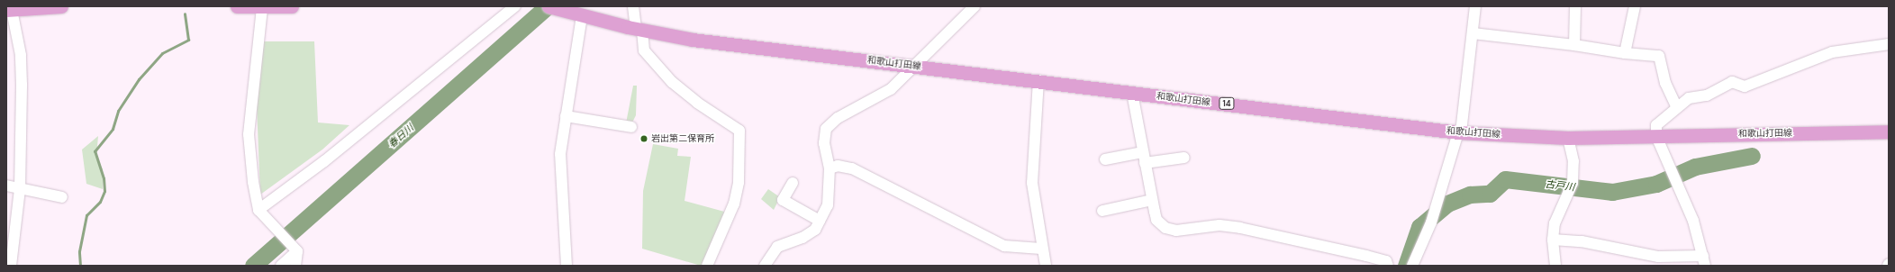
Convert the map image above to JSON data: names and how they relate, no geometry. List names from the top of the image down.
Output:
{
  "streets": {
    "main road": ["和歌山打田線", "14"]
  },
  "water": ["春日川", "古戸川"],
  "places": ["岩出第二保育所"]
}
